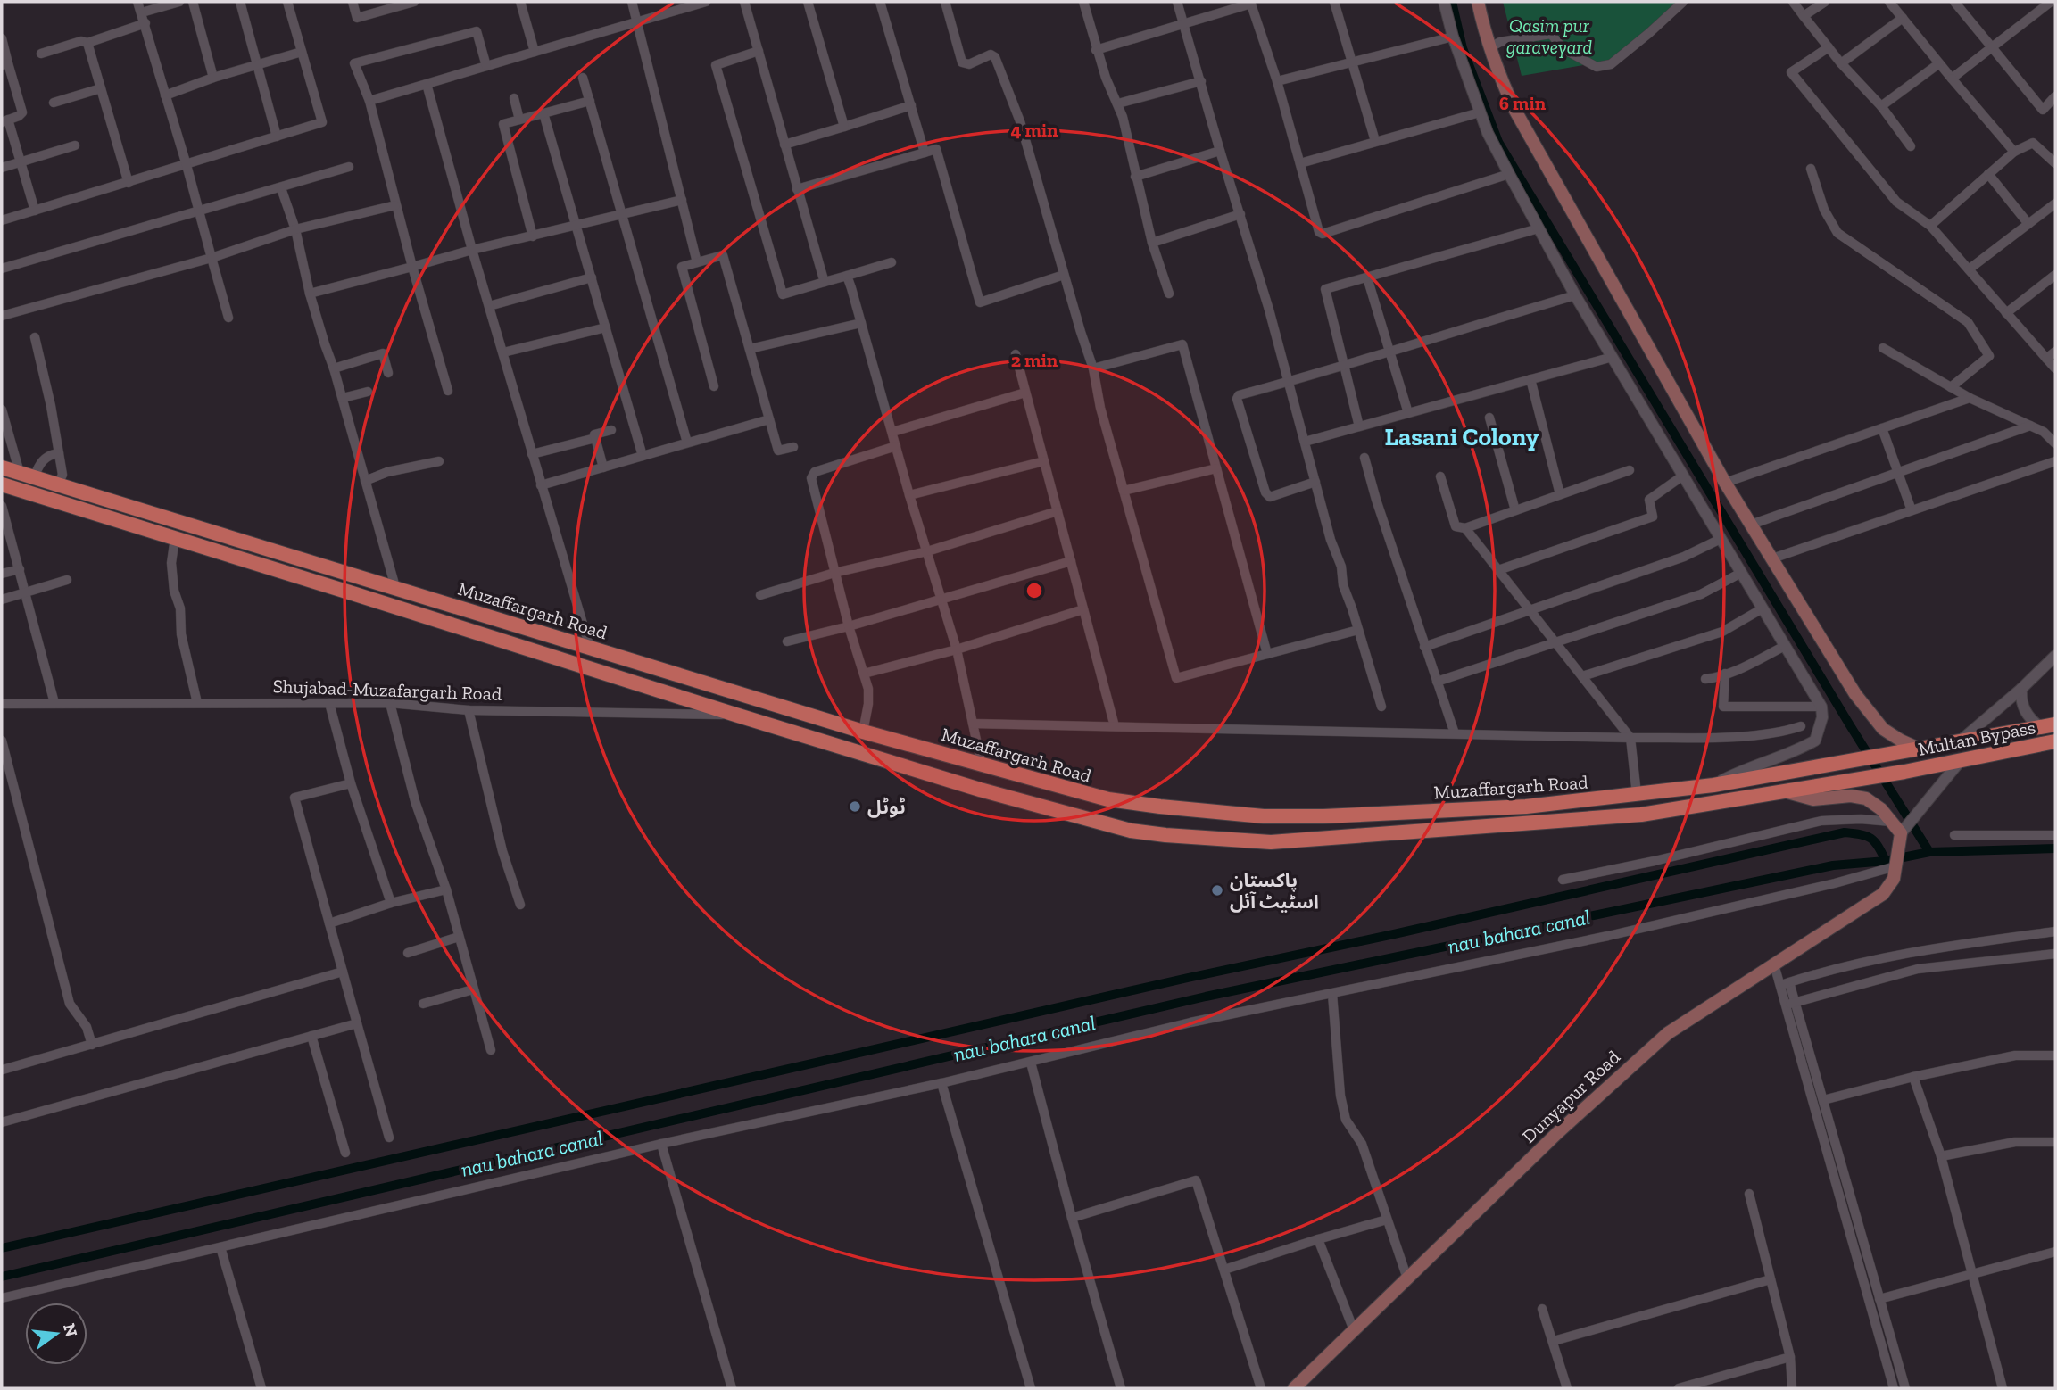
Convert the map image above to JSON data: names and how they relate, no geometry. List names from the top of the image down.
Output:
{
  "streets": {
    "main road": ["Muzaffargarh Road", "Multan Bypass", "Dunyapur Road"],
    "street": ["Shujabad-Muzafargarh Road"]
  },
  "crossings": [
    ["Muzaffargarh Road", "Shujabad-Muzafargarh Road"],
    ["Muzaffargarh Road", "Multan Bypass"]
  ],
  "districts": ["Lasani Colony"],
  "water": ["nau bahara canal"],
  "parks": ["Qasim pur garaveyard"],
  "places": ["ٹوٹل", "پاکستان اسٹیٹ آئل"],
  "north": "right",
  "rings": ["6 min", "4 min", "2 min"]
}
